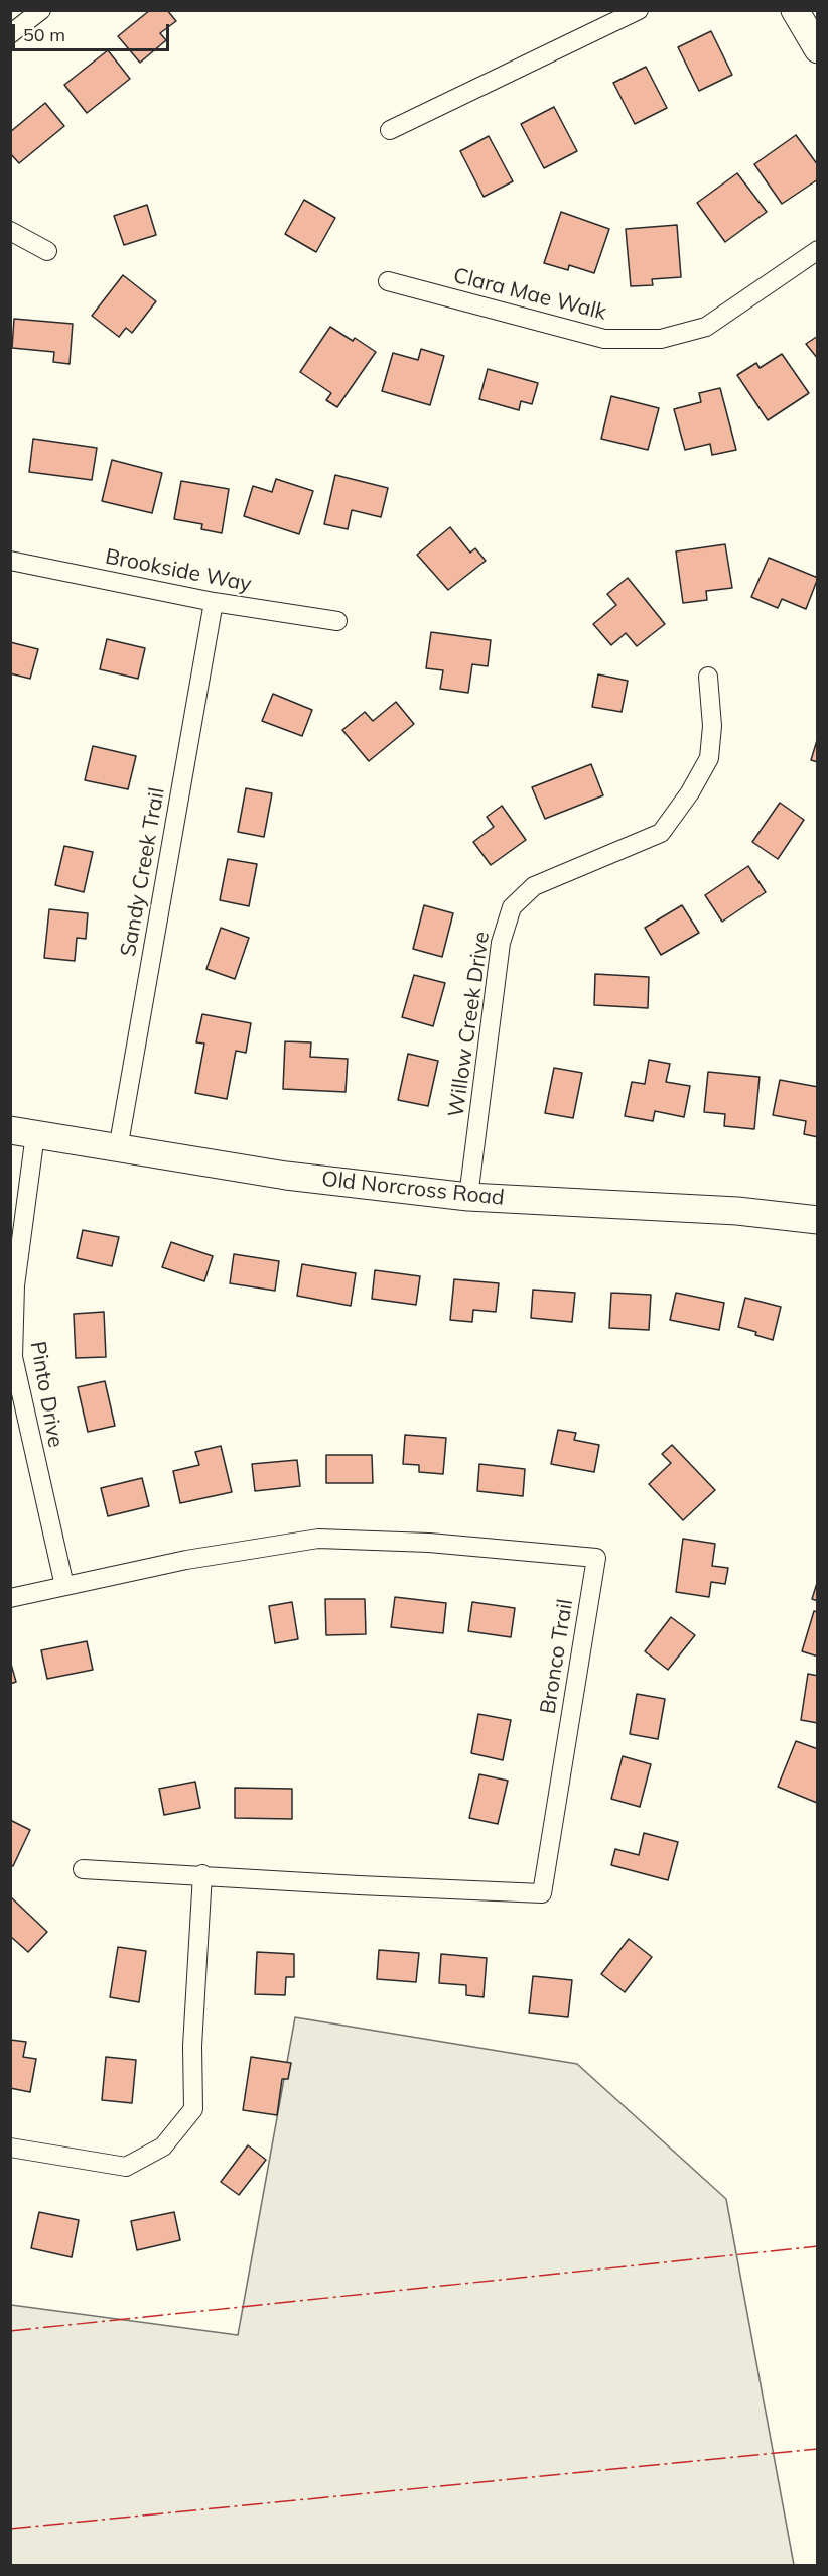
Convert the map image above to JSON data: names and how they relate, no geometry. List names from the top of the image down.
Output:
{
  "streets": {
    "street": [
      "Clara Mae Walk",
      "Brookside Way",
      "Sandy Creek Trail",
      "Willow Creek Drive",
      "Old Norcross Road",
      "Pinto Drive",
      "Bronco Trail"
    ]
  },
  "crossings": [
    ["Brookside Way", "Sandy Creek Trail"],
    ["Sandy Creek Trail", "Old Norcross Road"],
    ["Willow Creek Drive", "Old Norcross Road"],
    ["Old Norcross Road", "Pinto Drive"],
    ["Pinto Drive", "Bronco Trail"]
  ],
  "scale_bar": "50 m"
}
